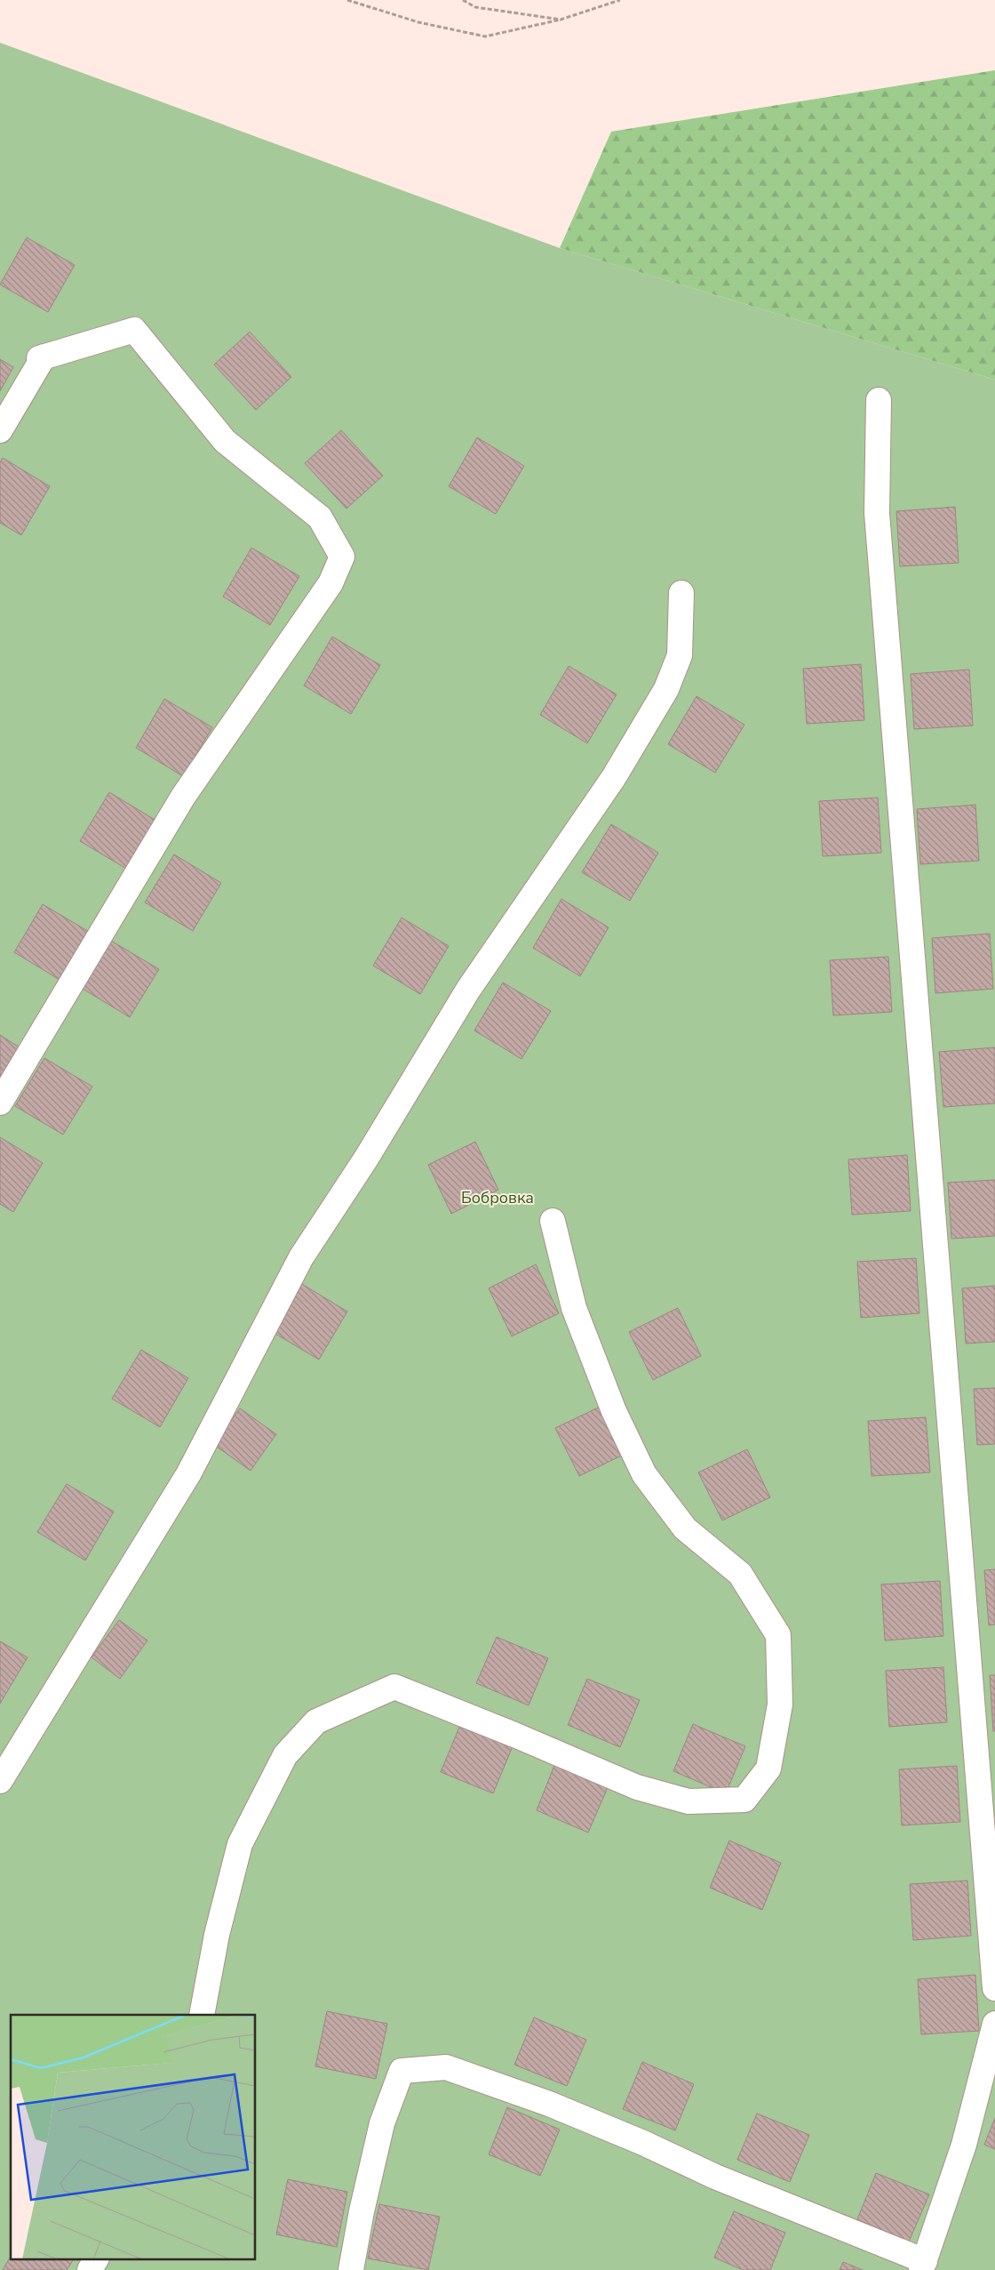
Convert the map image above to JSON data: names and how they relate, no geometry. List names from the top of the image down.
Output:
{
  "parks": ["Бобровка"]
}
